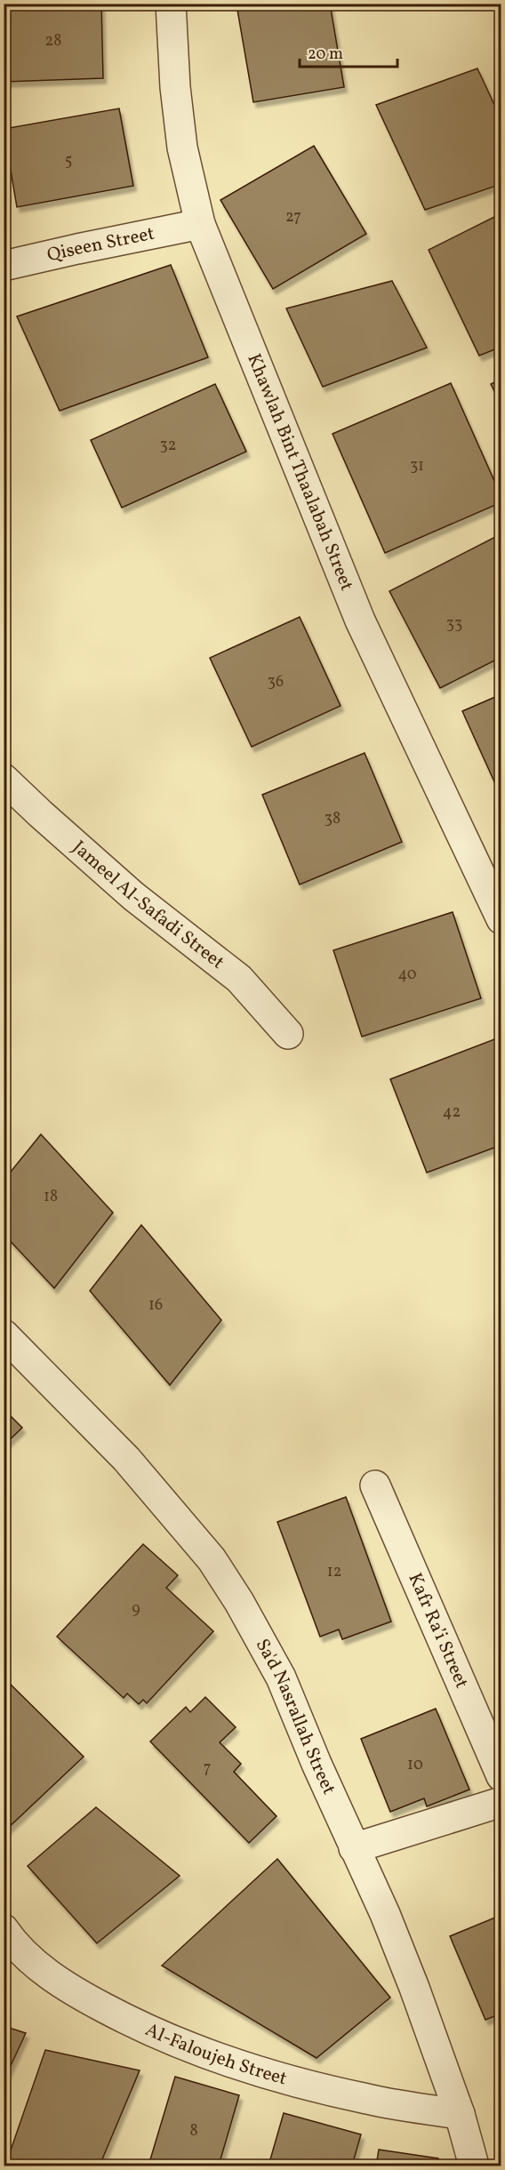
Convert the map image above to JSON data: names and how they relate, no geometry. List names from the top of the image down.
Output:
{
  "streets": {
    "street": [
      "Qiseen Street",
      "Khawlah Bint Thaalabah Street",
      "Jameel Al-Safadi Street",
      "Kafr Ra’i Street",
      "Sa'd Nasrallah Street",
      "Al-Faloujeh Street"
    ]
  },
  "crossings": [
    ["Qiseen Street", "Khawlah Bint Thaalabah Street"],
    ["Sa'd Nasrallah Street", "Al-Faloujeh Street"]
  ],
  "house_numbers": [
    "28",
    "5",
    "27",
    "32",
    "31",
    "33",
    "36",
    "38",
    "40",
    "42",
    "18",
    "16",
    "12",
    "9",
    "10",
    "7",
    "8"
  ],
  "scale_bar": "20 m"
}
